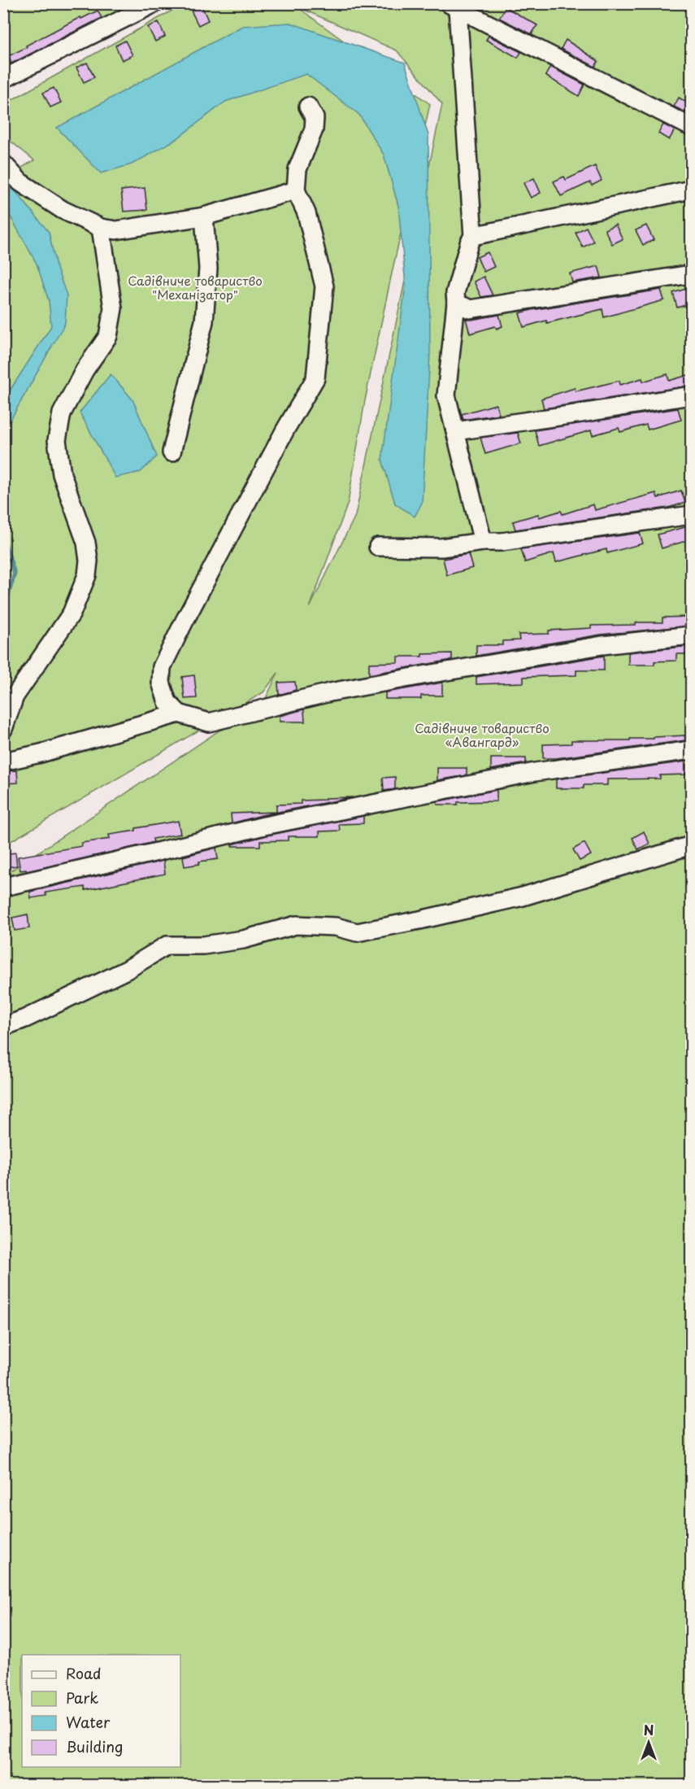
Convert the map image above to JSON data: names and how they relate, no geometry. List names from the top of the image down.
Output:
{
  "parks": ["Садівниче товариство \"Механізатор\"", "Садівниче товариство «Авангард»"],
  "legend": [
    "Road",
    "Park",
    "Water",
    "Building"
  ],
  "north": "top"
}
